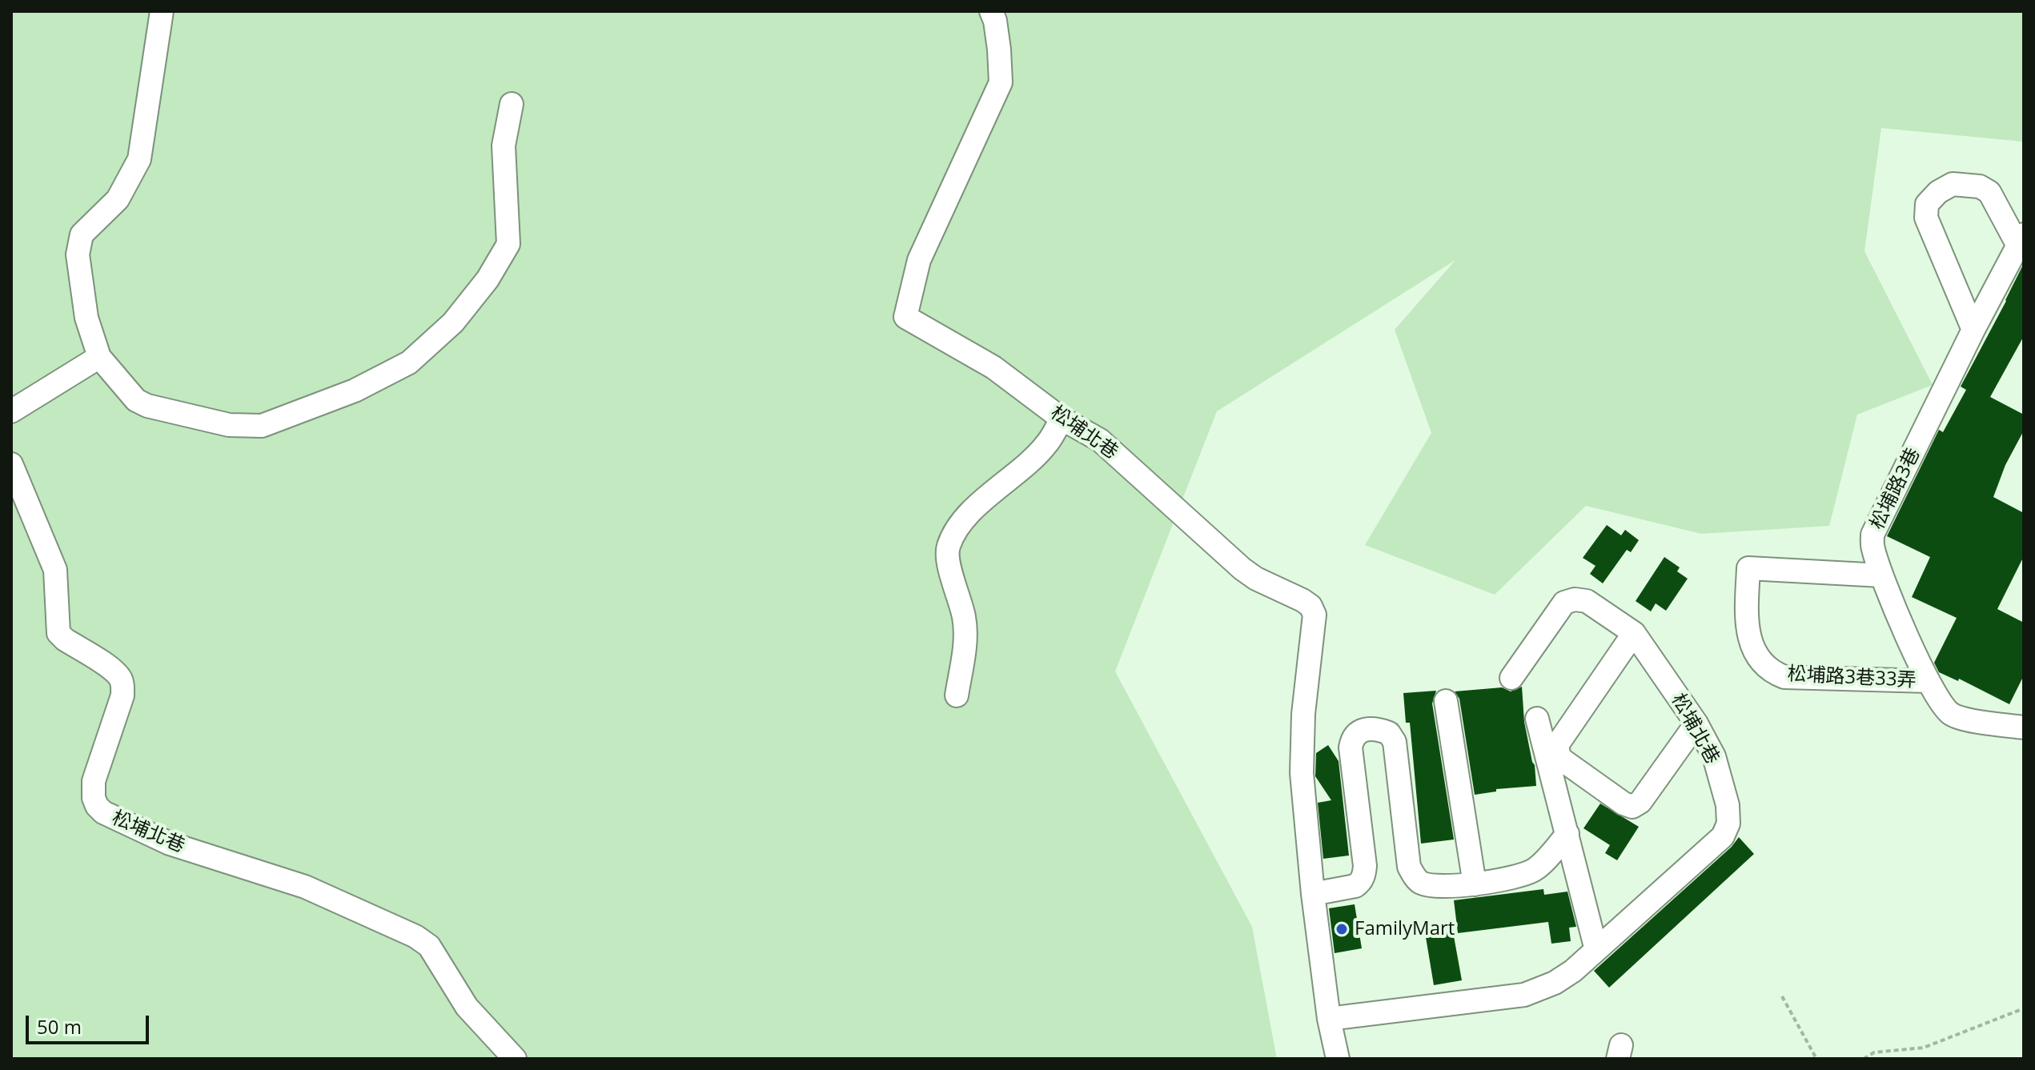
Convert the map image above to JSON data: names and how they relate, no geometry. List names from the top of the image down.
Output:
{
  "streets": {
    "street": ["松埔北巷", "松埔路3巷", "松埔路3巷33弄"]
  },
  "crossings": [
    ["松埔路3巷", "松埔路3巷33弄"]
  ],
  "places": ["FamilyMart"],
  "scale_bar": "50 m"
}
